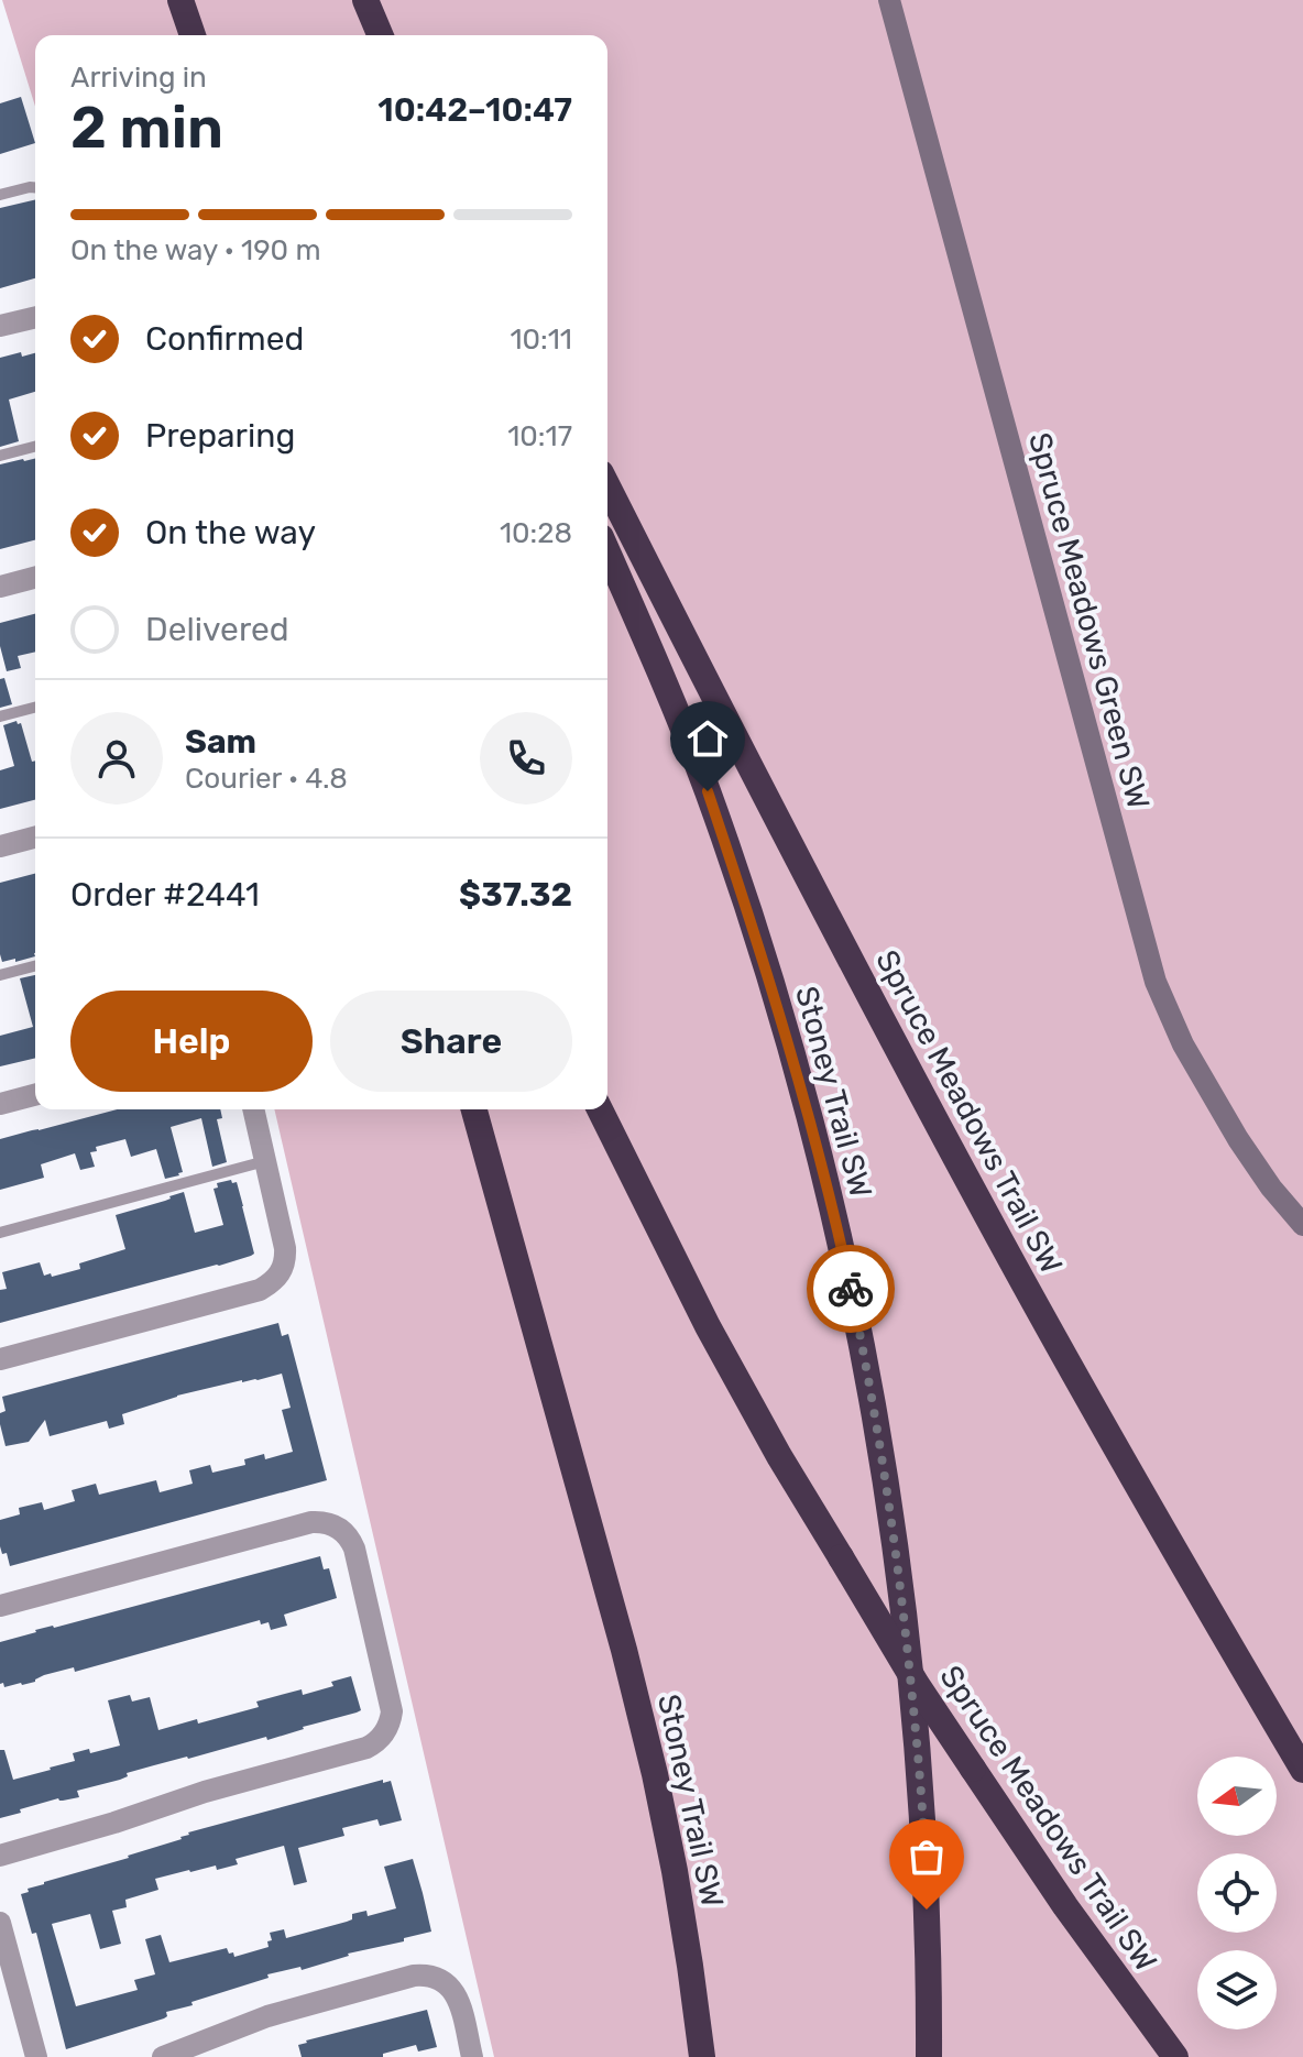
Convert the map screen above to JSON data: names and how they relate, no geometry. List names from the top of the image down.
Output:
{
  "streets": {
    "highway": ["Stoney Trail SW", "Spruce Meadows Trail SW"],
    "street": ["Spruce Meadows Green SW"]
  },
  "north": "left",
  "page": {
    "heading": ["2 min", "Arriving in", "10:42–10:47"],
    "panel": [
      "Sam",
      "Courier · 4.8",
      "Order #2441",
      "$37.32"
    ],
    "bar": "On the way · 190 m",
    "list": [
      ["Confirmed", "10:11"],
      ["Preparing", "10:17"],
      ["On the way", "10:28"],
      "Delivered"
    ],
    "buttons": ["Help", "Share"]
  }
}
